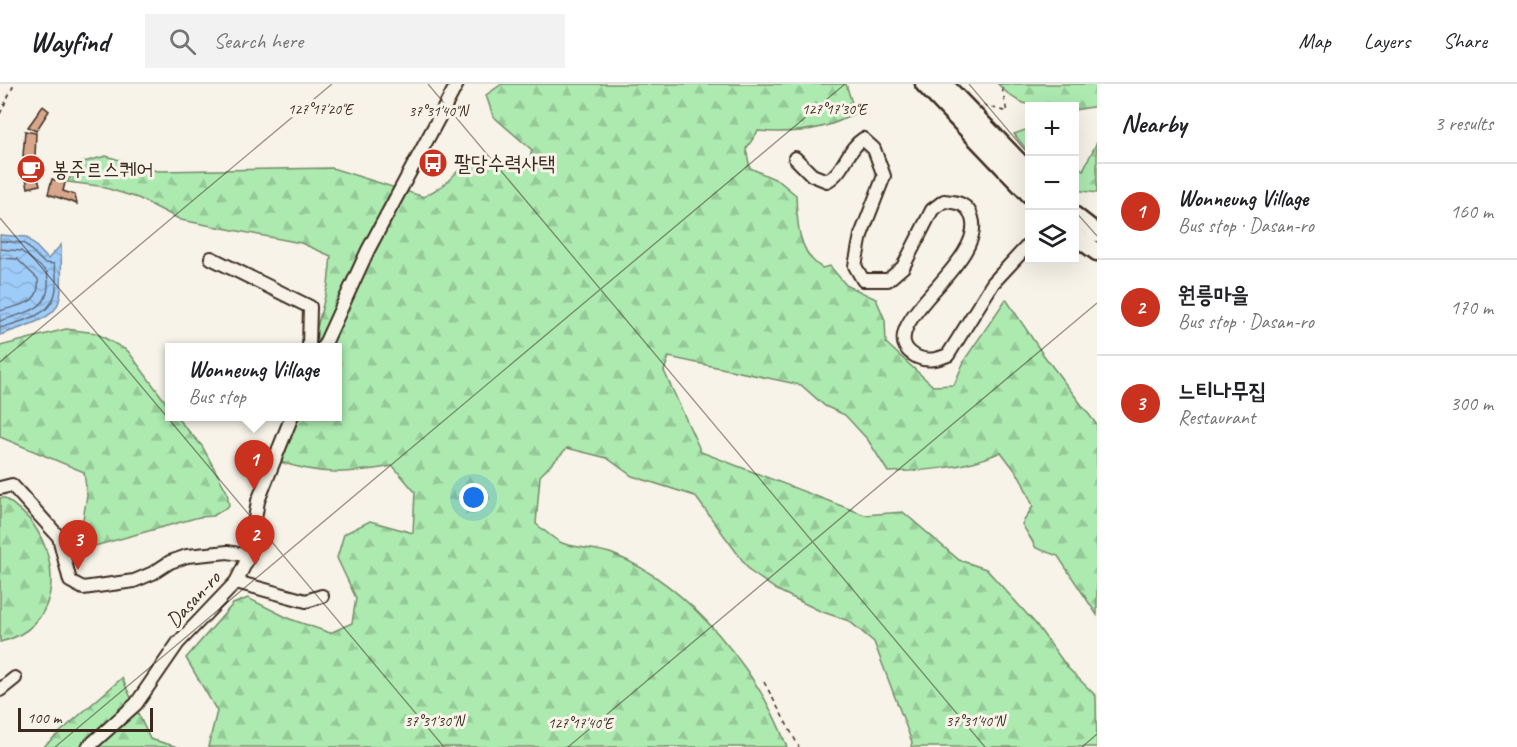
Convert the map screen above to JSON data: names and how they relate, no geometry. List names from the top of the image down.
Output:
{
  "streets": {
    "street": ["Dasan-ro"]
  },
  "places": {
    "bus stop": ["팔당수력사택"],
    "cafe": ["봉주르스퀘어"]
  },
  "scale_bar": "100 m",
  "page": {
    "header": "Wayfind",
    "search": "Search here",
    "nav": ["Map", "Layers", "Share"],
    "heading": ["Nearby", "3 results"],
    "map_buttons": ["+", "−"],
    "list": [
      {
        "mark": "1",
        "name": "Wonneung Village",
        "note": "Bus stop · Dasan-ro",
        "value": "160 m"
      },
      {
        "mark": "2",
        "name": "원릉마을",
        "note": "Bus stop · Dasan-ro",
        "value": "170 m"
      },
      {
        "mark": "3",
        "name": "느티나무집",
        "note": "Restaurant",
        "value": "300 m"
      }
    ],
    "popup": ["Wonneung Village", "Bus stop"],
    "pins": ["1", "2", "3"],
    "scale": "100 m"
  },
  "coordinates": [
    "127°17'20\"E",
    "127°17'30\"E",
    "37°31'40\"N",
    "37°31'30\"N",
    "127°17'40\"E"
  ]
}
